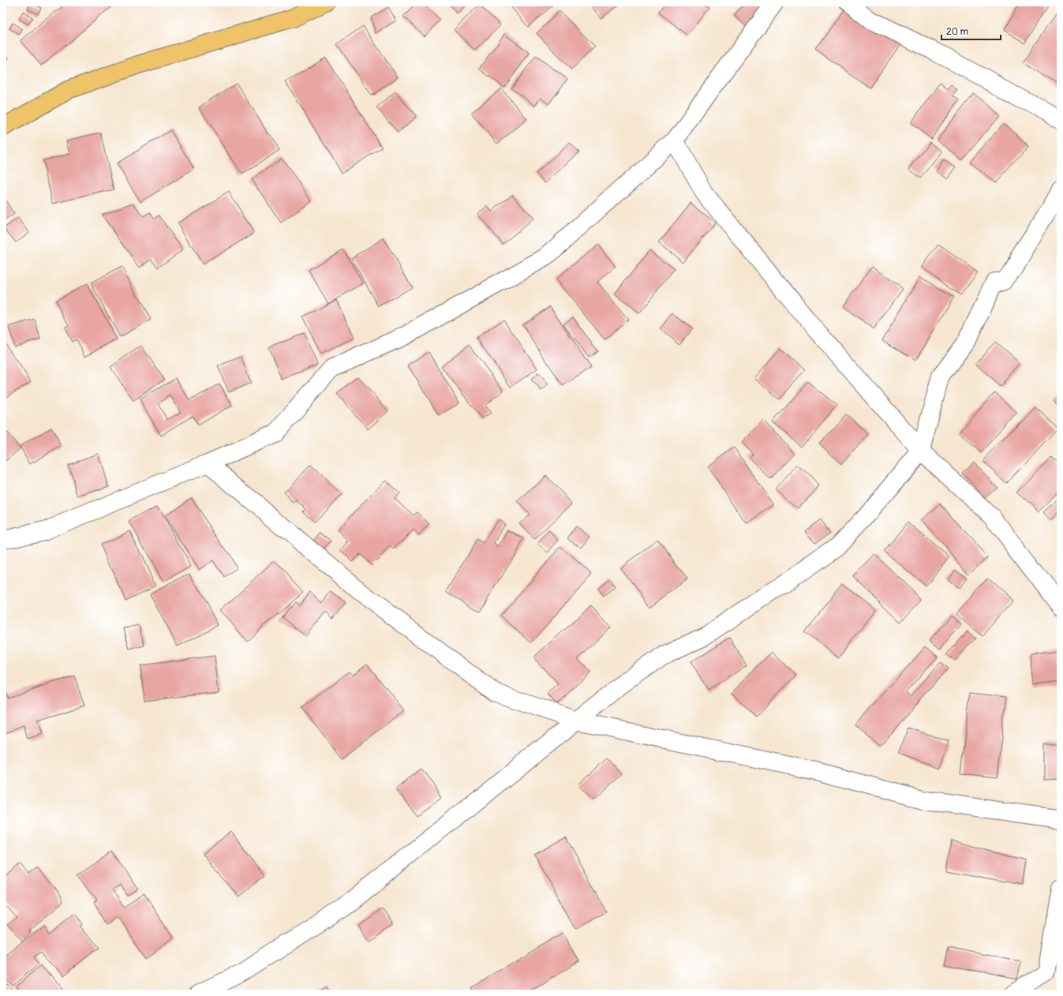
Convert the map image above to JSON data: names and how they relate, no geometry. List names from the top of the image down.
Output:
{
  "scale_bar": "20 m"
}
